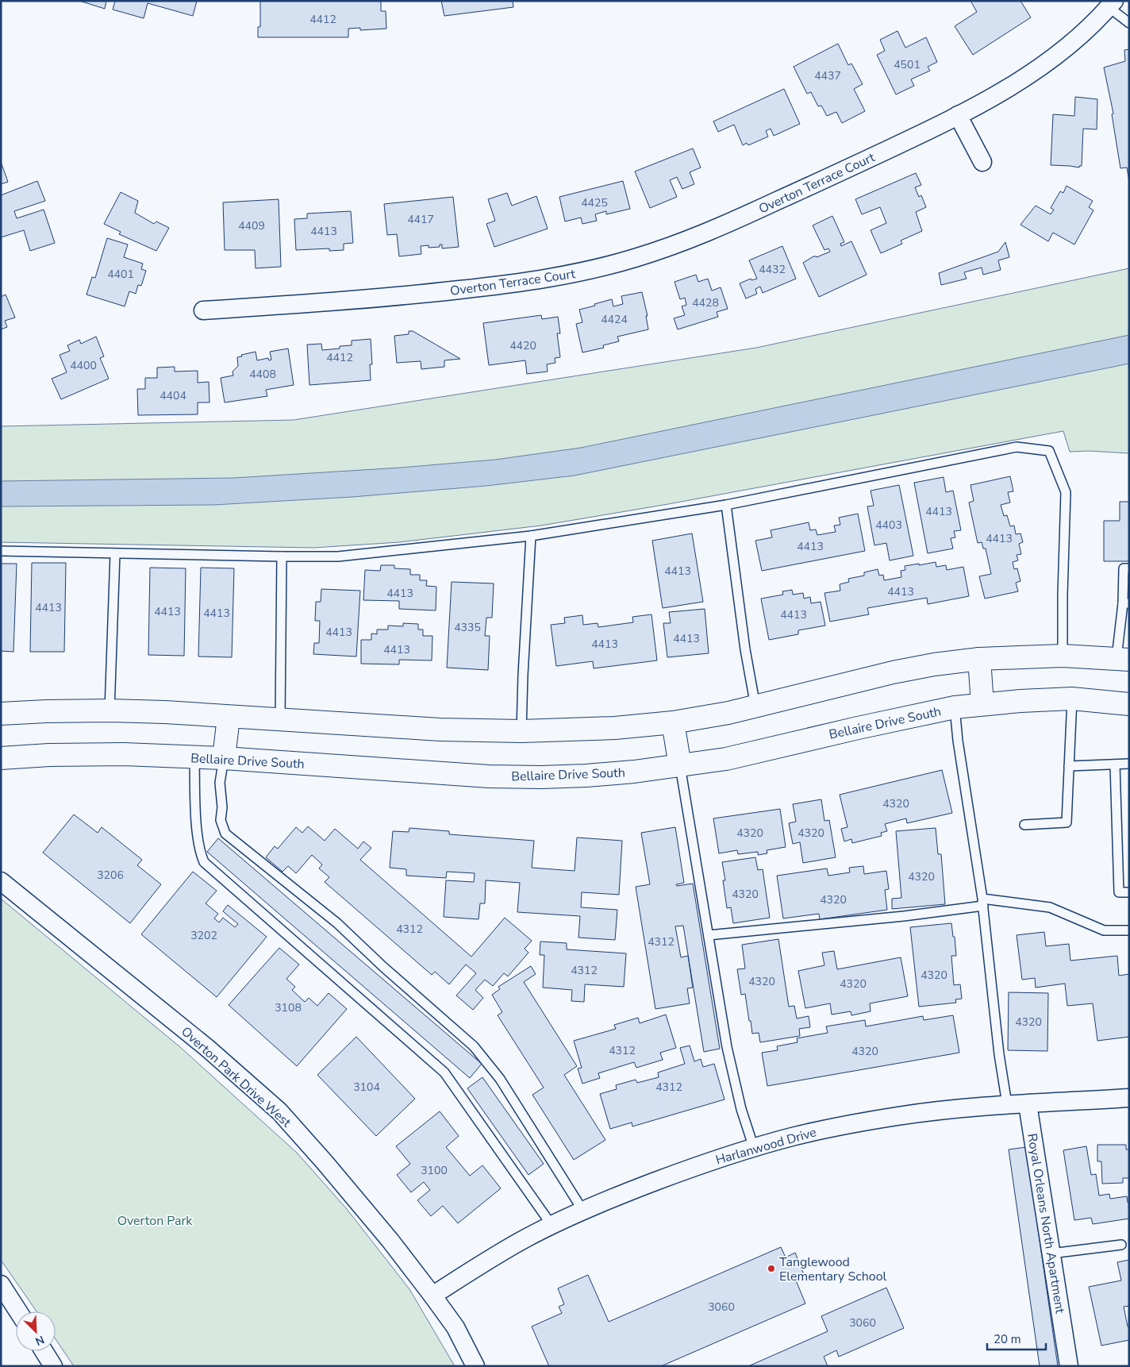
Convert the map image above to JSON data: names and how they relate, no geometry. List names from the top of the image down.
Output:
{
  "streets": {
    "main road": ["Bellaire Drive South"],
    "street": [
      "Overton Terrace Court",
      "Overton Park Drive West",
      "Harlanwood Drive",
      "Royal Orleans North Apartment"
    ]
  },
  "crossings": [
    ["Overton Park Drive West", "Harlanwood Drive"],
    ["Harlanwood Drive", "Royal Orleans North Apartment"]
  ],
  "parks": ["Overton Park"],
  "places": ["Tanglewood Elementary School"],
  "house_numbers": [
    "4412",
    "4501",
    "4437",
    "4425",
    "4417",
    "4409",
    "4413",
    "4432",
    "4401",
    "4428",
    "4424",
    "4420",
    "4412",
    "4400",
    "4408",
    "4404",
    "4413",
    "4403",
    "4413",
    "4413",
    "4413",
    "4413",
    "4413",
    "4413",
    "4413",
    "4413",
    "4413",
    "4335",
    "4413",
    "4413",
    "4413",
    "4413",
    "4320",
    "4320",
    "4320",
    "3206",
    "4320",
    "4320",
    "4320",
    "4312",
    "3202",
    "4312",
    "4312",
    "4320",
    "4320",
    "4320",
    "3108",
    "4320",
    "4312",
    "4320",
    "3104",
    "4312",
    "3100",
    "3060",
    "3060"
  ],
  "scale_bar": "20 m",
  "north": "bottom right"
}
